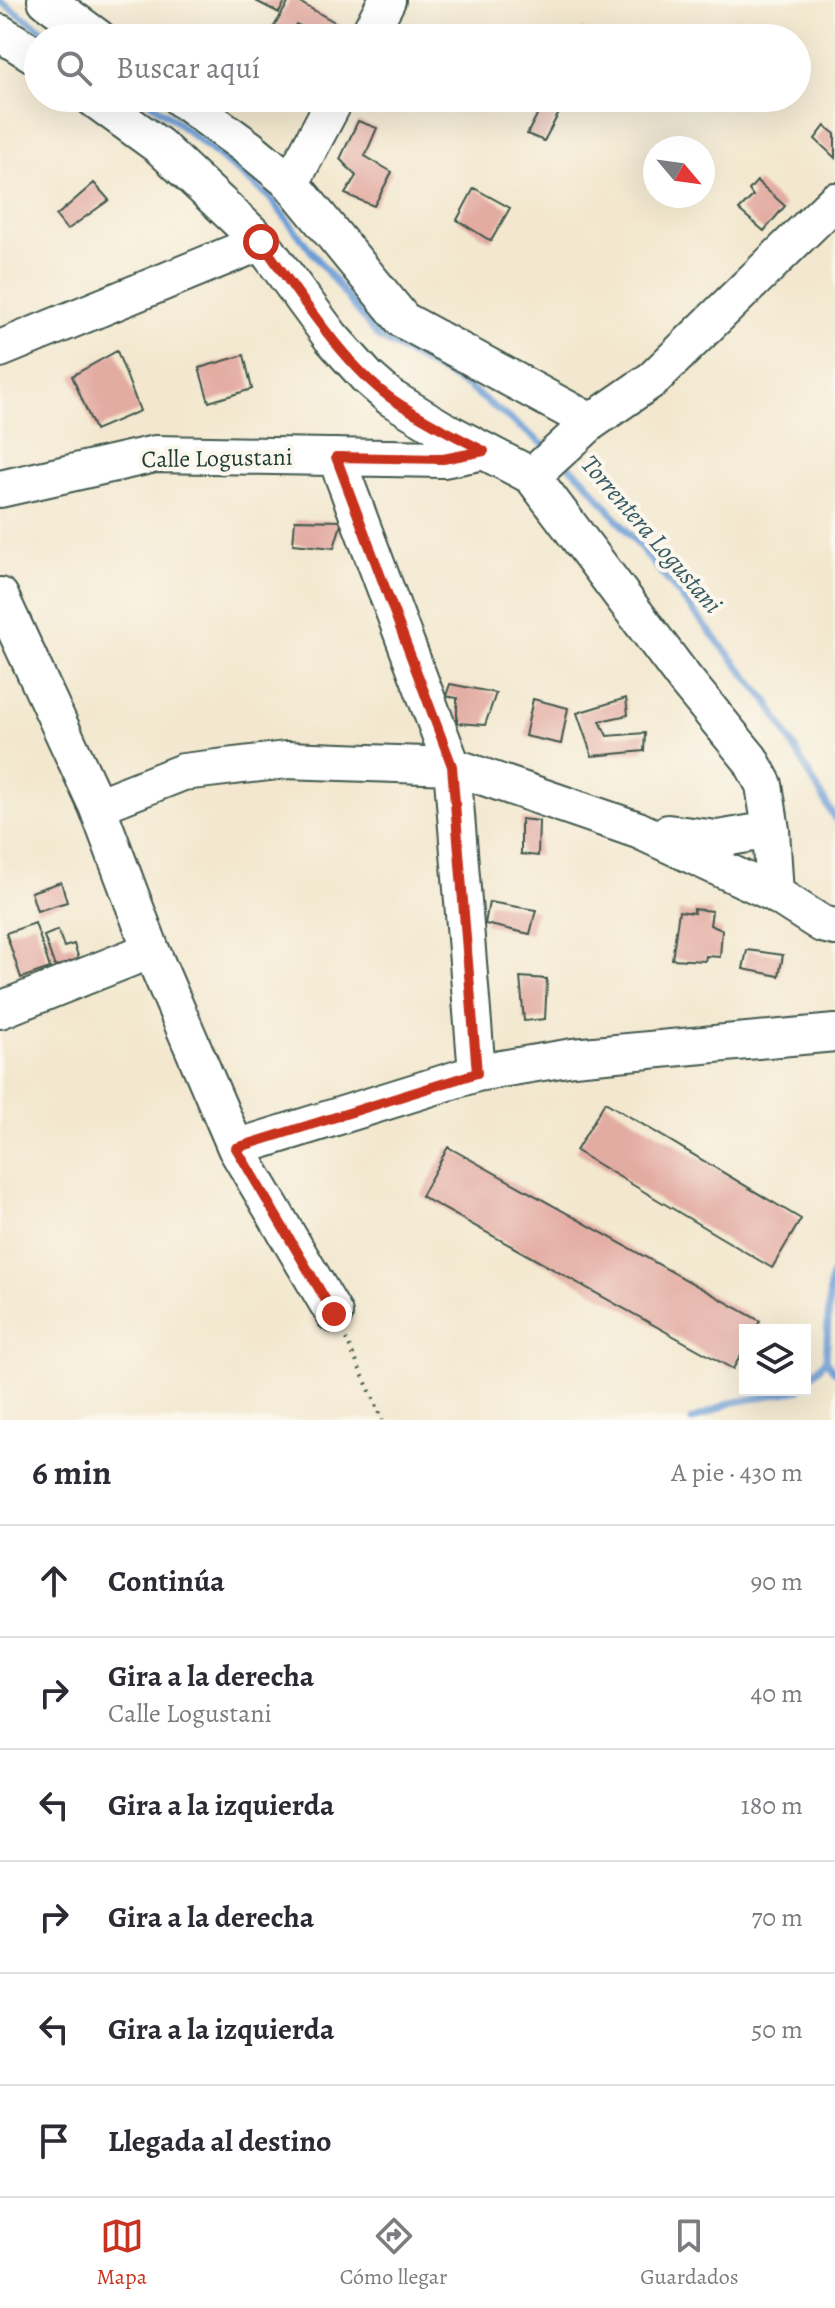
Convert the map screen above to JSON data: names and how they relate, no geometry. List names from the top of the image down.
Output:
{
  "streets": {
    "street": ["Calle Logustani"]
  },
  "water": ["Torrentera Logustani"],
  "north": "bottom right",
  "page": {
    "search": "Buscar aquí",
    "heading": ["6 min", "A pie · 430 m"],
    "list": [
      ["Continúa", "90 m"],
      ["Gira a la derecha", "Calle Logustani", "40 m"],
      ["Gira a la izquierda", "180 m"],
      ["Gira a la derecha", "70 m"],
      ["Gira a la izquierda", "50 m"],
      "Llegada al destino"
    ],
    "nav": ["Mapa", "Cómo llegar", "Guardados"]
  }
}
